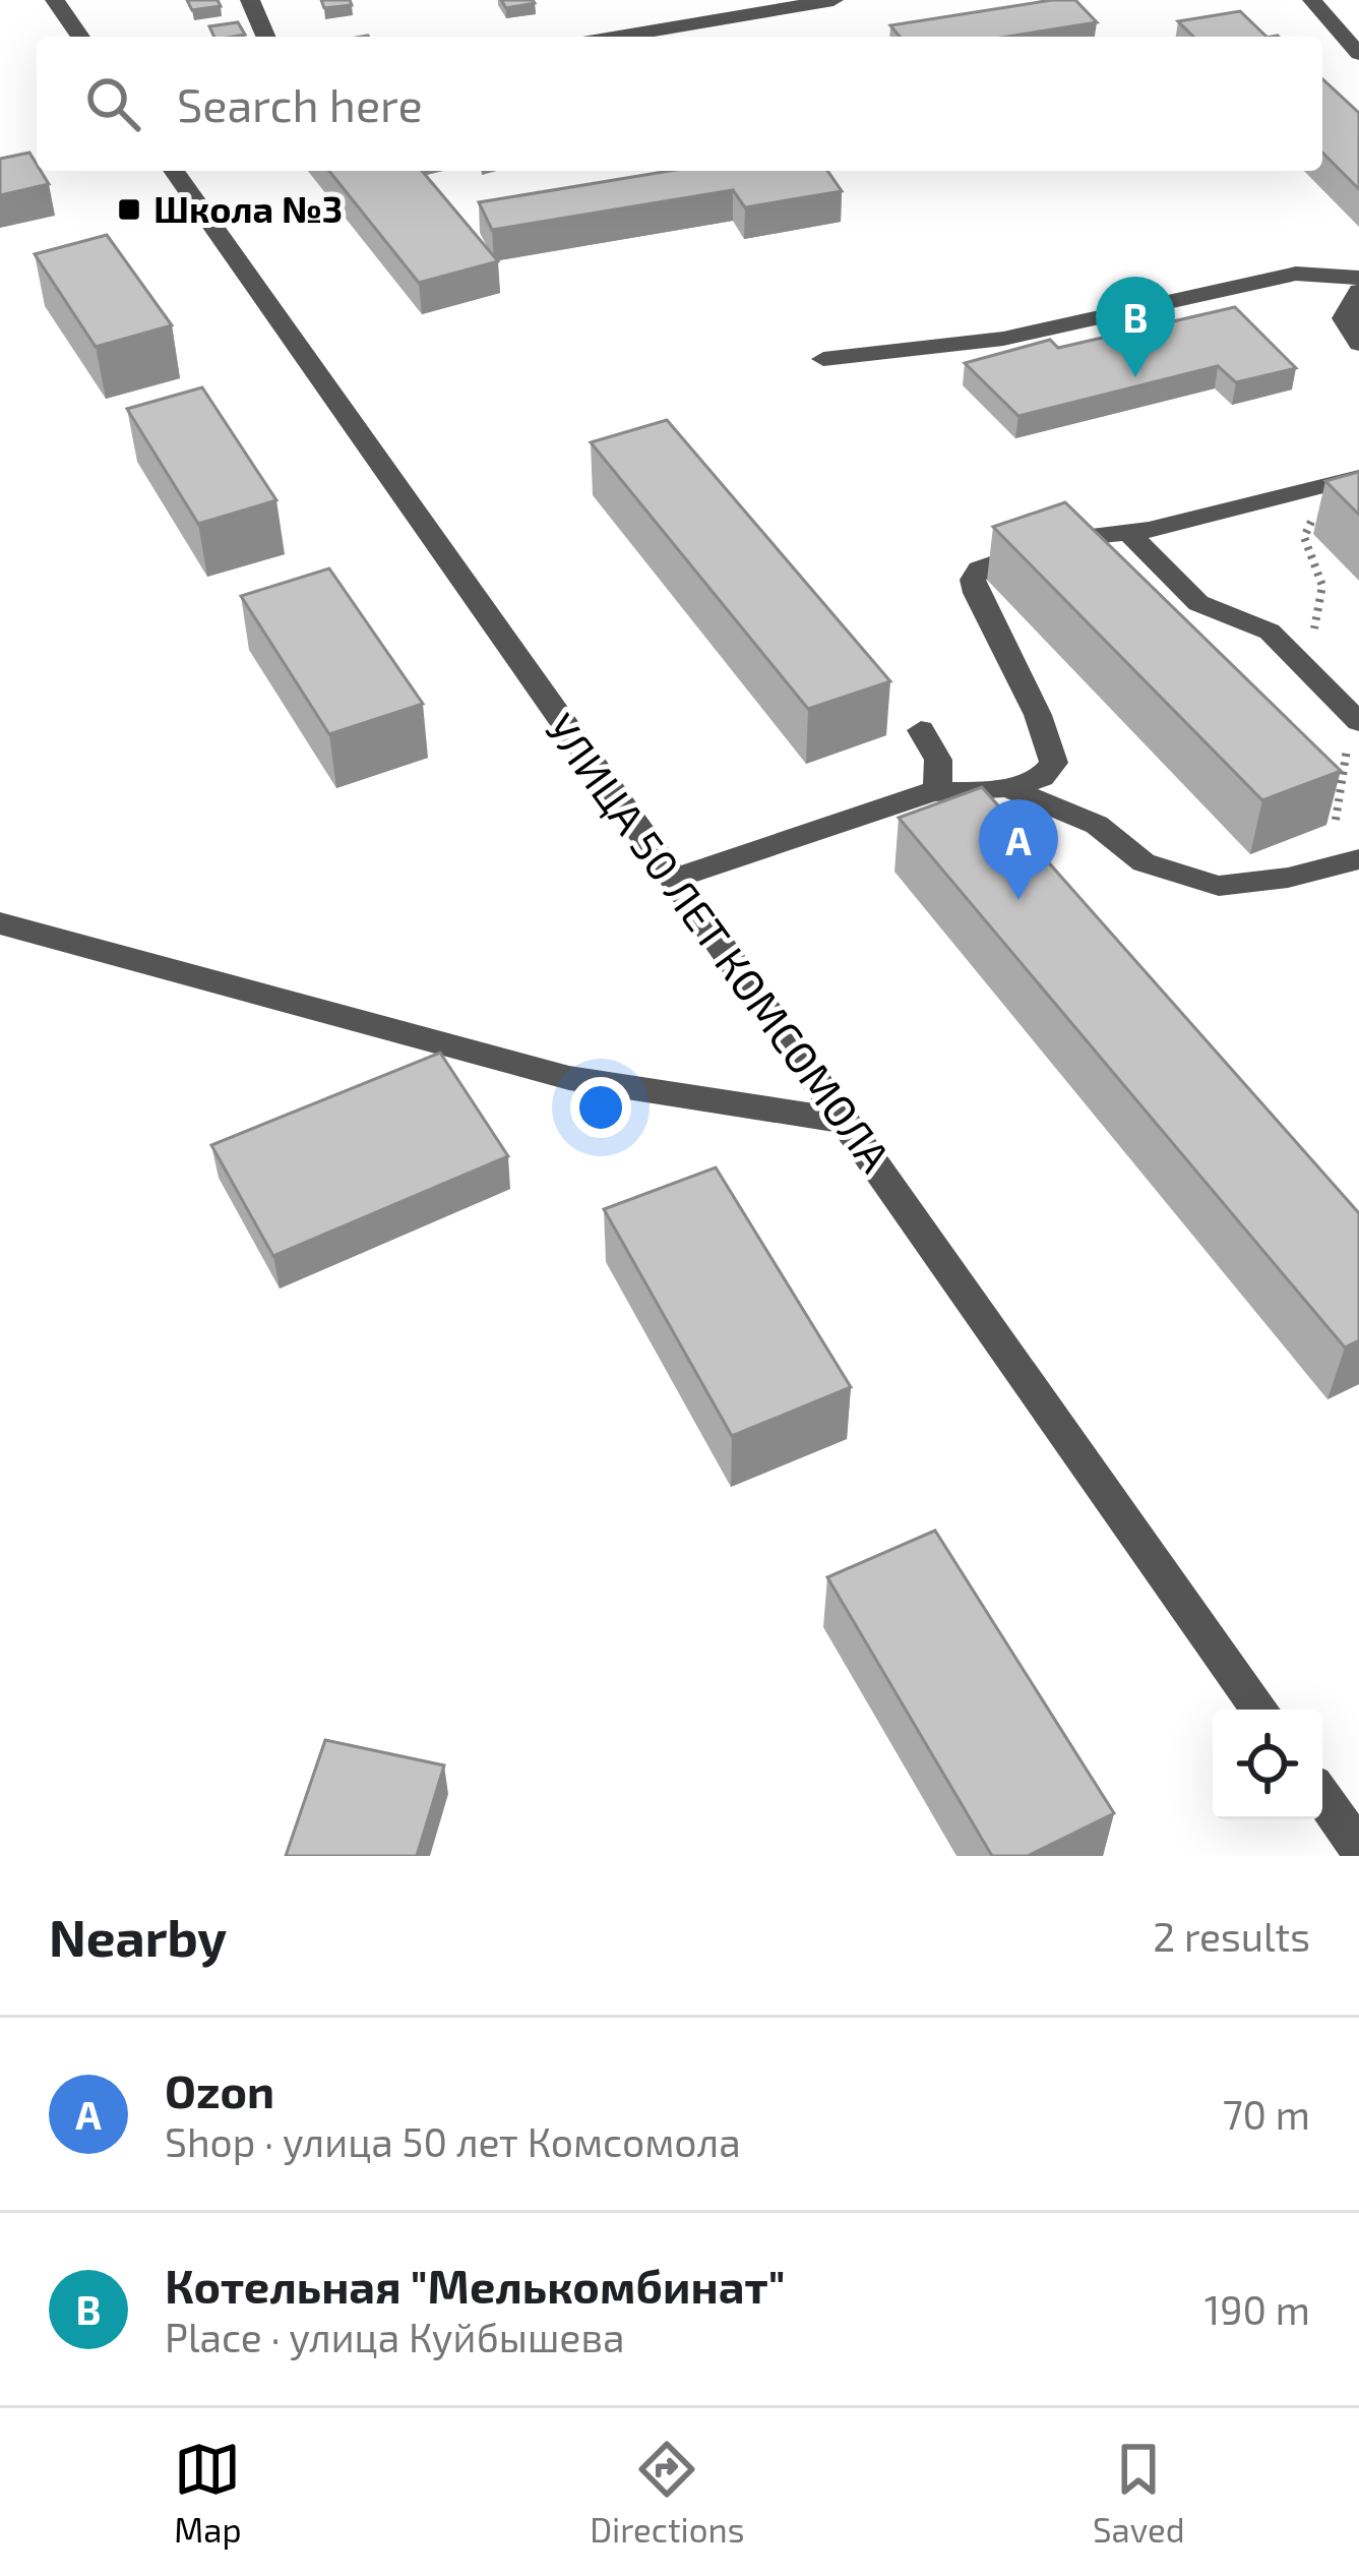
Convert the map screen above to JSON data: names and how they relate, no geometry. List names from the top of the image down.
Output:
{
  "streets": {
    "street": ["УЛИЦА 50 ЛЕТ КОМСОМОЛА"]
  },
  "places": {
    "transit": ["Школа №3"]
  },
  "page": {
    "search": "Search here",
    "pins": ["B", "A"],
    "heading": ["Nearby", "2 results"],
    "list": [
      {
        "mark": "A",
        "name": "Ozon",
        "note": "Shop · улица 50 лет Комсомола",
        "value": "70 m"
      },
      {
        "mark": "B",
        "name": "Котельная \"Мелькомбинат\"",
        "note": "Place · улица Куйбышева",
        "value": "190 m"
      }
    ],
    "nav": ["Map", "Directions", "Saved"]
  }
}
